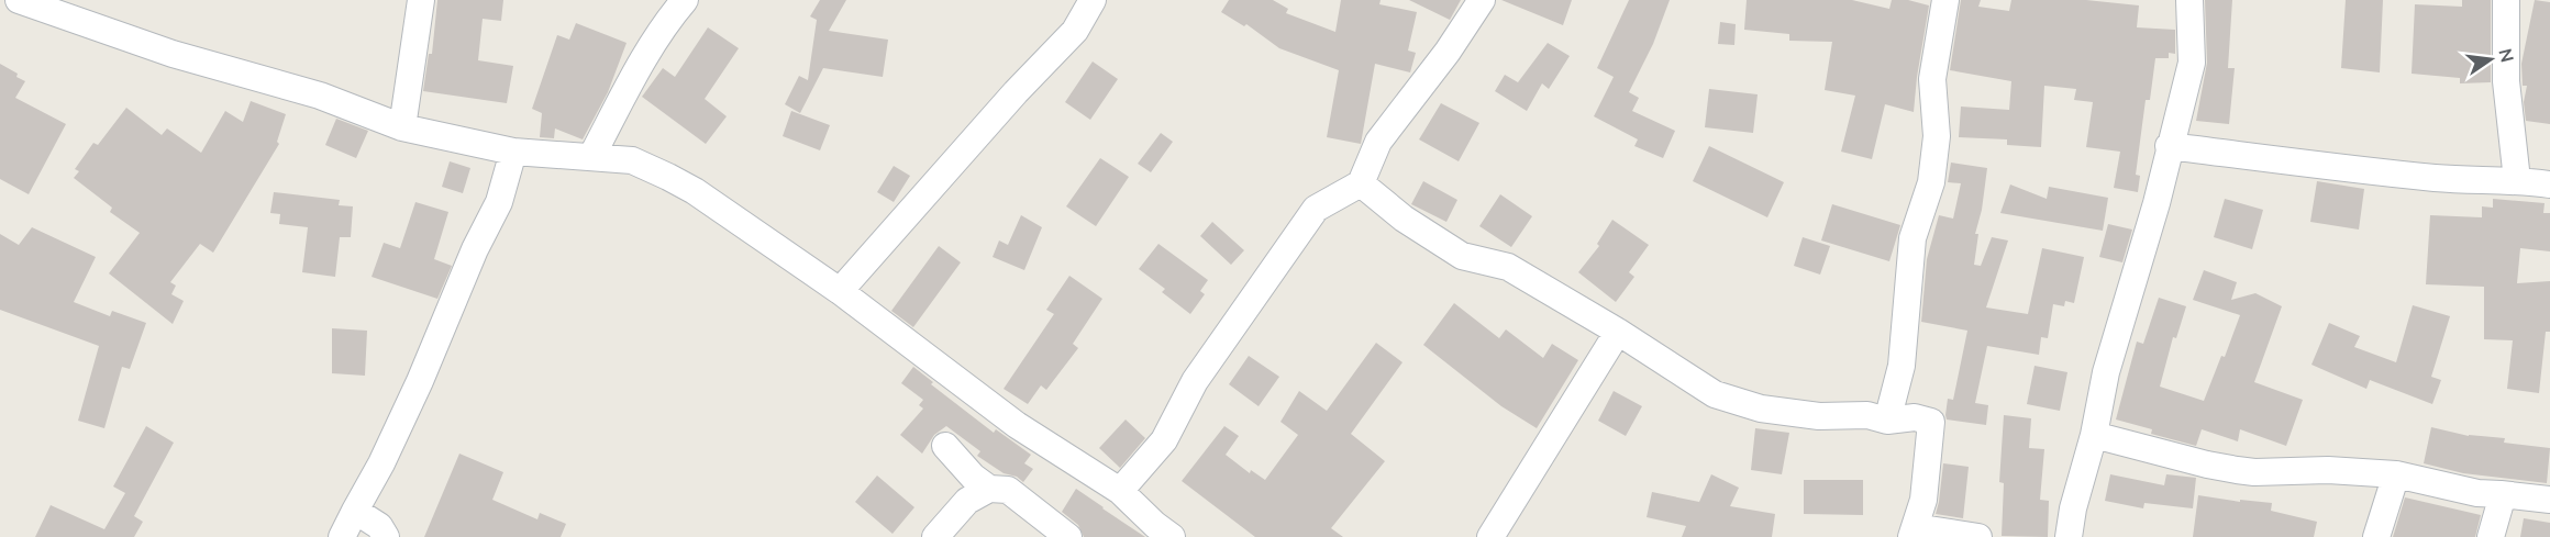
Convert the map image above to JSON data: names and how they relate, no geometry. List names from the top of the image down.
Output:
{
  "north": "right"
}
